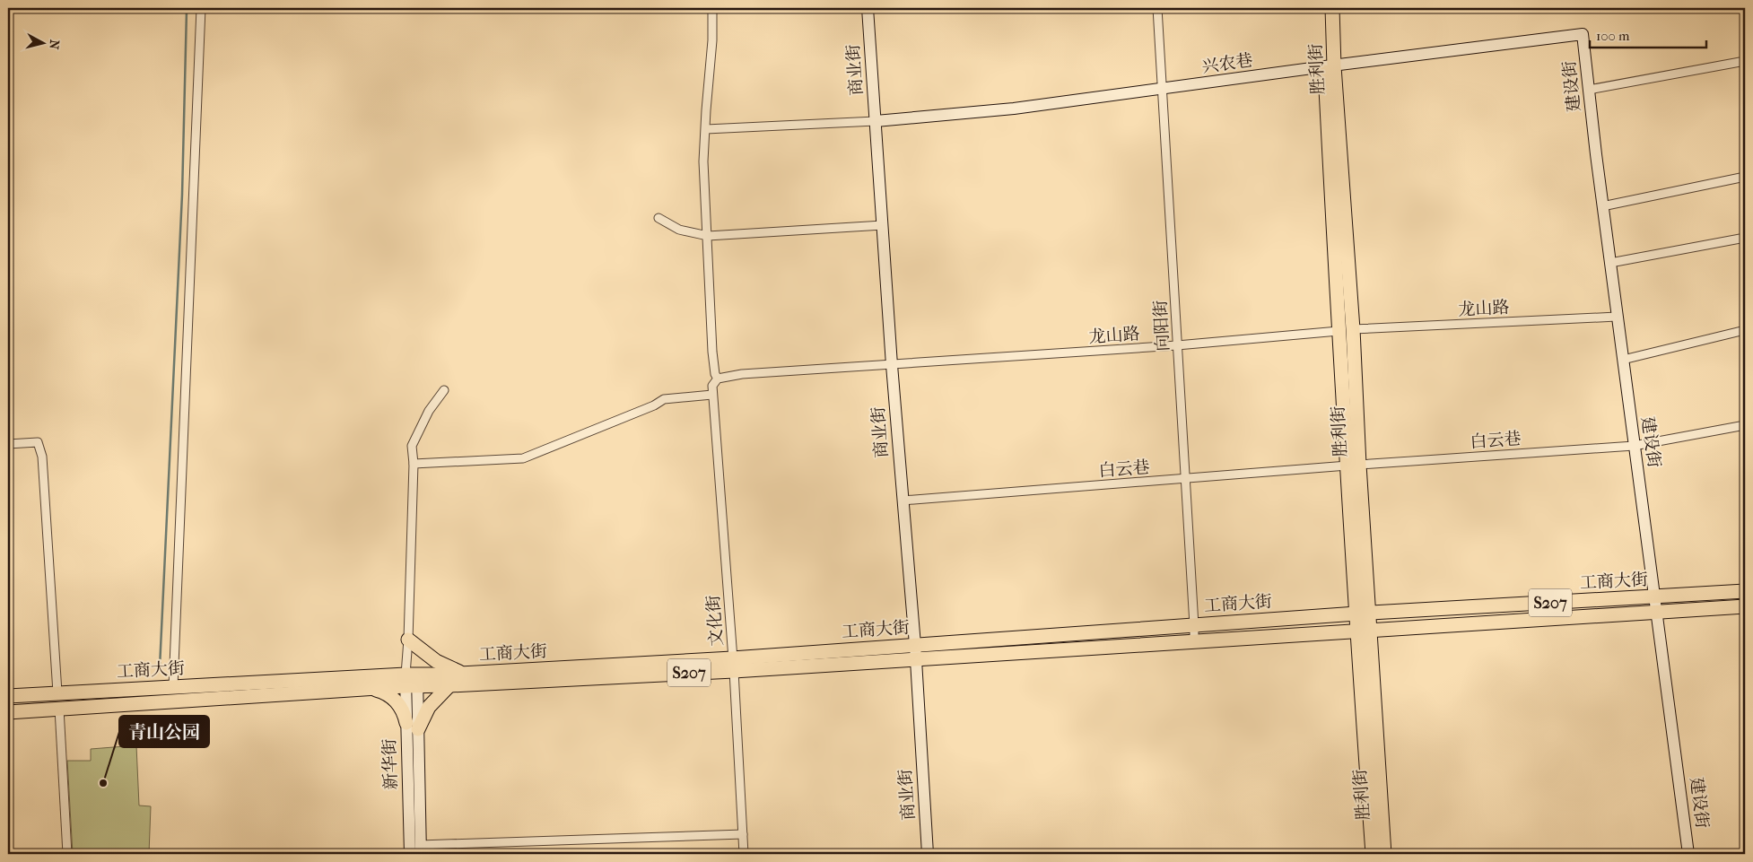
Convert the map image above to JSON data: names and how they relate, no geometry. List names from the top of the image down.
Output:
{
  "streets": {
    "main road": ["胜利街", "工商大街", "S207"],
    "street": [
      "兴农巷",
      "商业街",
      "建设街",
      "龙山路",
      "向阳街",
      "白云巷",
      "文化街",
      "新华街"
    ]
  },
  "crossings": [
    ["兴农巷", "胜利街"],
    ["兴农巷", "商业街"],
    ["兴农巷", "建设街"],
    ["兴农巷", "向阳街"],
    ["胜利街", "龙山路"],
    ["胜利街", "白云巷"],
    ["胜利街", "工商大街"],
    ["商业街", "龙山路"],
    ["商业街", "白云巷"],
    ["商业街", "工商大街"],
    ["建设街", "龙山路"],
    ["建设街", "白云巷"],
    ["建设街", "工商大街"],
    ["龙山路", "向阳街"],
    ["龙山路", "文化街"],
    ["向阳街", "白云巷"],
    ["向阳街", "工商大街"],
    ["工商大街", "文化街"],
    ["工商大街", "新华街"]
  ],
  "places": ["青山公园"],
  "scale_bar": "100 m",
  "north": "right"
}
